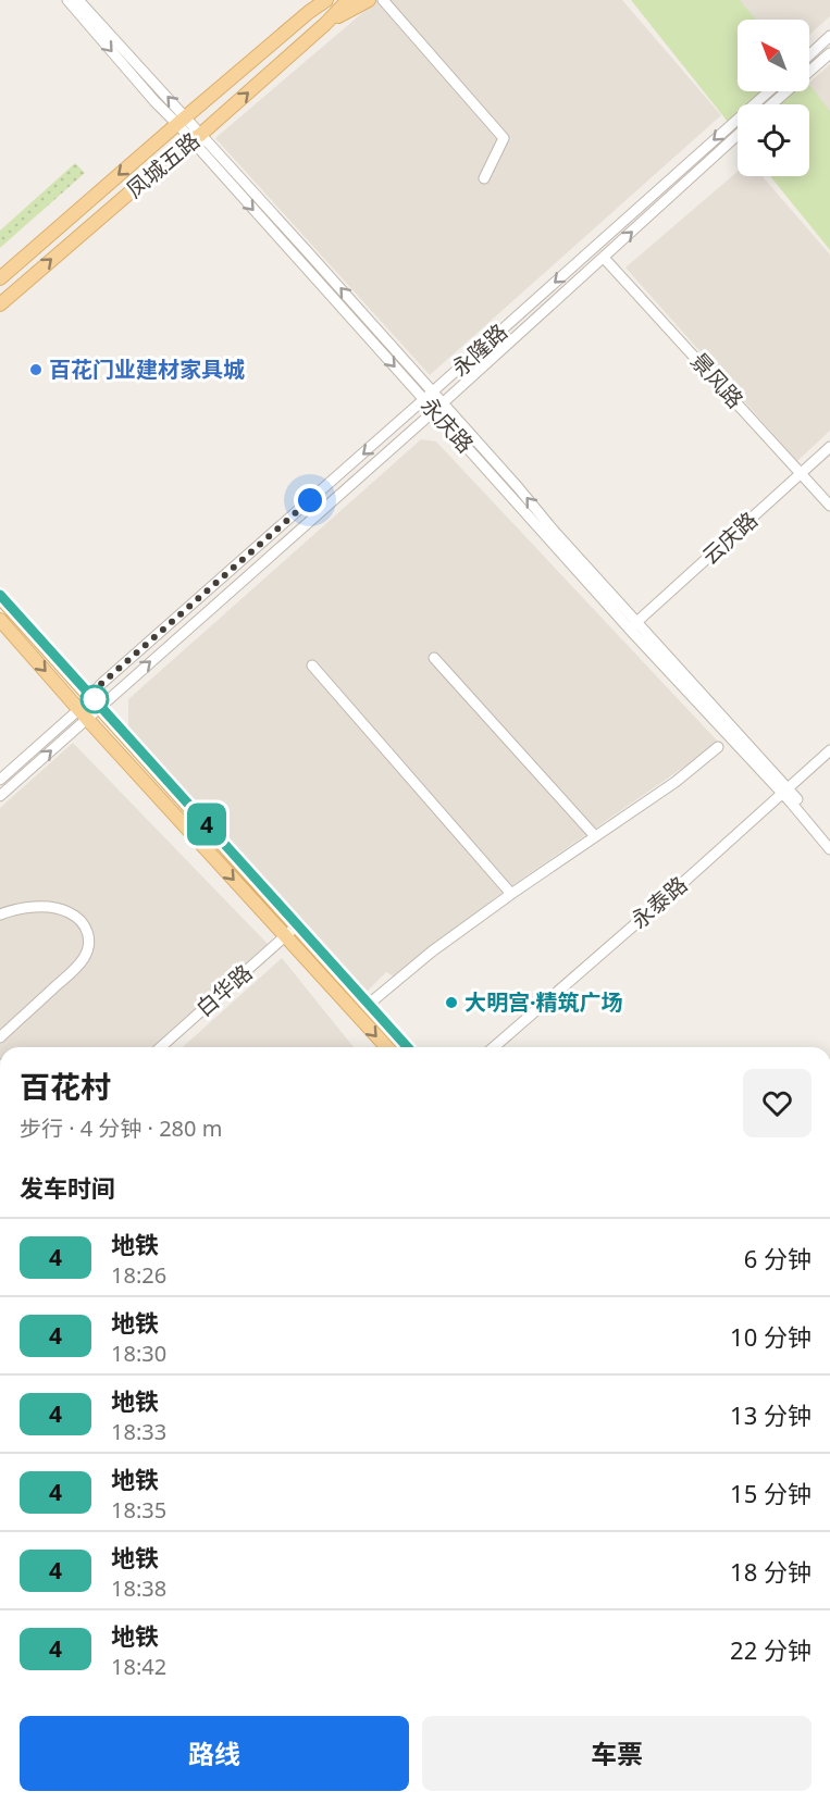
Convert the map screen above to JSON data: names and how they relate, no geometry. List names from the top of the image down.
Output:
{
  "streets": {
    "main road": ["凤城五路"],
    "street": [
      "永隆路",
      "景风路",
      "永庆路",
      "云庆路",
      "永泰路",
      "白华路"
    ]
  },
  "crossings": [
    ["凤城五路", "永庆路"],
    ["永隆路", "景风路"],
    ["永隆路", "永庆路"],
    ["景风路", "云庆路"],
    ["永庆路", "云庆路"],
    ["永庆路", "永泰路"]
  ],
  "places": ["百花门业建材家具城", "大明宫·精筑广场"],
  "lines": ["metro line 4"],
  "north": "top left",
  "page": {
    "on_map": "4",
    "heading": [
      ["百花村", "步行 · 4 分钟 · 280 m"],
      "发车时间"
    ],
    "list": [
      {
        "mark": "4",
        "name": "地铁",
        "note": "18:26",
        "value": "6 分钟"
      },
      {
        "mark": "4",
        "name": "地铁",
        "note": "18:30",
        "value": "10 分钟"
      },
      {
        "mark": "4",
        "name": "地铁",
        "note": "18:33",
        "value": "13 分钟"
      },
      {
        "mark": "4",
        "name": "地铁",
        "note": "18:35",
        "value": "15 分钟"
      },
      {
        "mark": "4",
        "name": "地铁",
        "note": "18:38",
        "value": "18 分钟"
      },
      {
        "mark": "4",
        "name": "地铁",
        "note": "18:42",
        "value": "22 分钟"
      }
    ],
    "buttons": ["路线", "车票"]
  }
}
